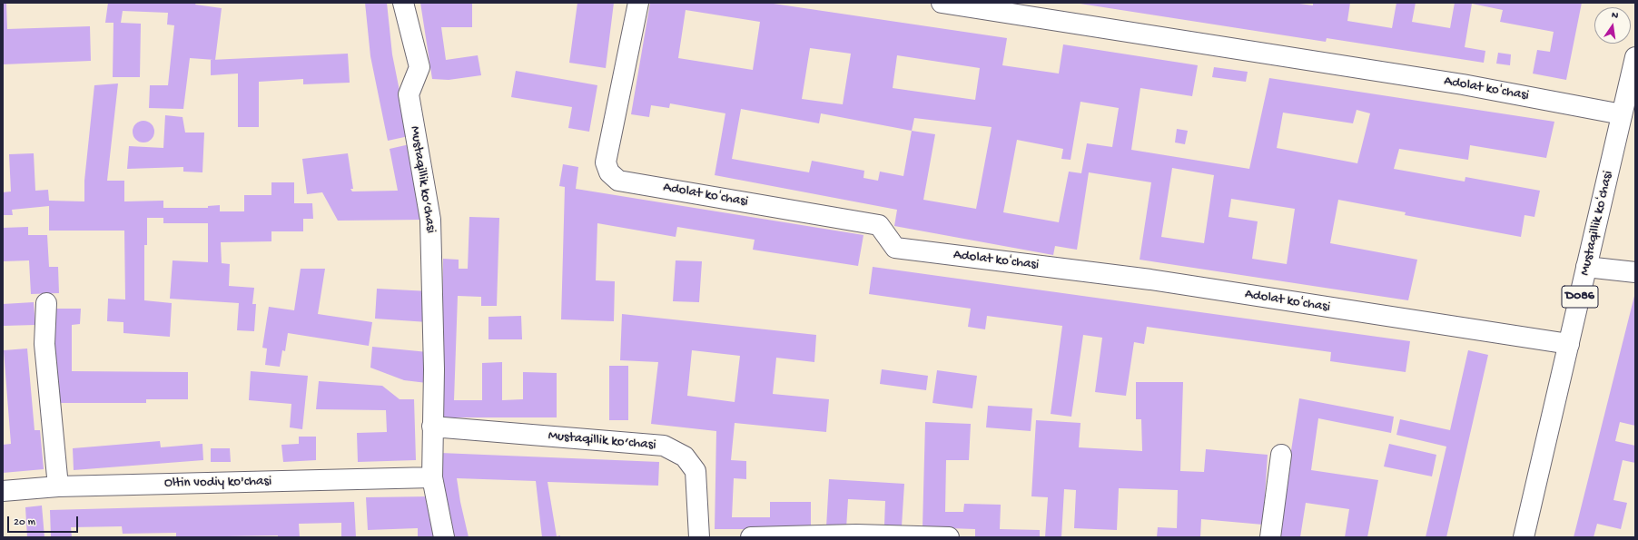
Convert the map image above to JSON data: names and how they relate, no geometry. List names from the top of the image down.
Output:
{
  "streets": {
    "street": [
      "Adolat koʻchasi",
      "Mustaqillik ko‘chasi",
      "Mustaqillik koʻchasi",
      "D086",
      "Oltin vodiy ko'chasi"
    ]
  },
  "crossings": [
    ["Adolat koʻchasi", "Mustaqillik koʻchasi"],
    ["Mustaqillik ko‘chasi", "Oltin vodiy ko'chasi"]
  ],
  "scale_bar": "20 m",
  "north": "top"
}
